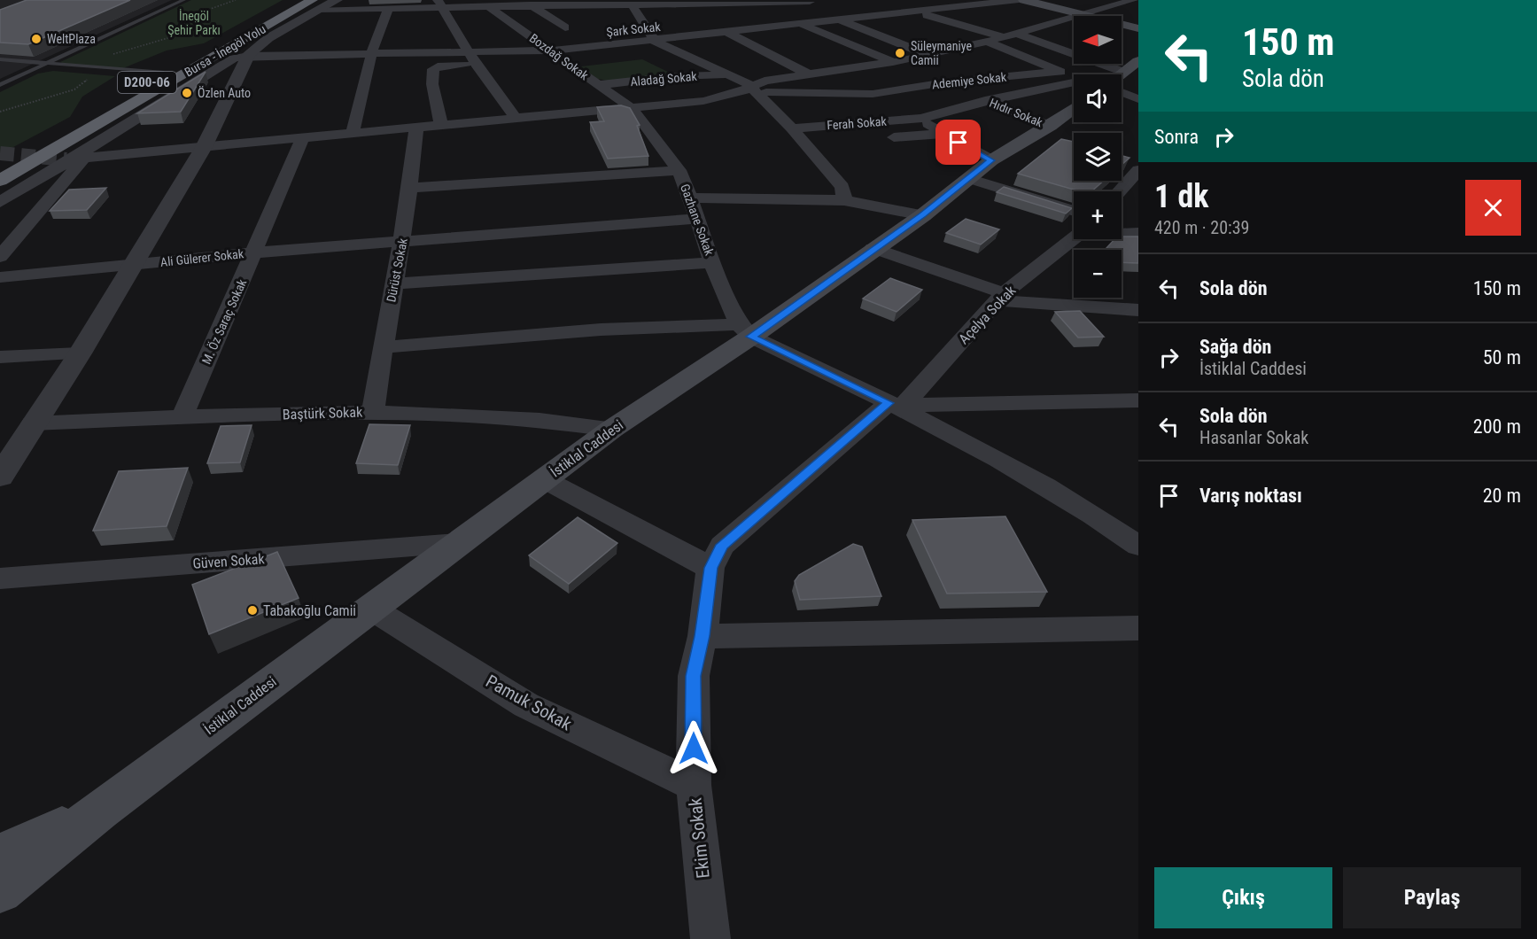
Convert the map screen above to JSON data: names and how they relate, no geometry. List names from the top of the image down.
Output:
{
  "streets": {
    "highway": ["Bursa - İnegöl Yolu", "D200-06"],
    "main road": ["İstiklal Caddesi"],
    "street": [
      "Şark Sokak",
      "Bozdağ Sokak",
      "Aladağ Sokak",
      "Ademiye Sokak",
      "Hıdır Sokak",
      "Ferah Sokak",
      "Gazhane Sokak",
      "Ali Gülerer Sokak",
      "Dürüst Sokak",
      "Açelya Sokak",
      "M. Öz Saraç Sokak",
      "Baştürk Sokak",
      "Güven Sokak",
      "Pamuk Sokak",
      "Ekim Sokak"
    ]
  },
  "crossings": [
    ["Şark Sokak", "Bozdağ Sokak"],
    ["Şark Sokak", "Hıdır Sokak"],
    ["Bozdağ Sokak", "Aladağ Sokak"],
    ["Bozdağ Sokak", "Gazhane Sokak"],
    ["Ademiye Sokak", "Hıdır Sokak"],
    ["Hıdır Sokak", "Ferah Sokak"],
    ["Hıdır Sokak", "İstiklal Caddesi"],
    ["Gazhane Sokak", "Ali Gülerer Sokak"],
    ["Gazhane Sokak", "İstiklal Caddesi"],
    ["Ali Gülerer Sokak", "Dürüst Sokak"],
    ["Ali Gülerer Sokak", "M. Öz Saraç Sokak"],
    ["Dürüst Sokak", "Baştürk Sokak"],
    ["Açelya Sokak", "Ekim Sokak"],
    ["M. Öz Saraç Sokak", "Baştürk Sokak"],
    ["Baştürk Sokak", "İstiklal Caddesi"],
    ["İstiklal Caddesi", "Güven Sokak"],
    ["İstiklal Caddesi", "Pamuk Sokak"],
    ["Pamuk Sokak", "Ekim Sokak"]
  ],
  "parks": ["İnegöl Şehir Parkı"],
  "places": [
    "WeltPlaza",
    "Süleymaniye Camii",
    "Özlen Auto",
    "Tabakoğlu Camii"
  ],
  "north": "left",
  "page": {
    "turn": ["150 m", "Sola dön"],
    "map_buttons": ["+", "−"],
    "then": "Sonra",
    "heading": ["1 dk", "420 m · 20:39"],
    "list": [
      {
        "name": "Sola dön",
        "value": "150 m"
      },
      {
        "name": "Sağa dön",
        "note": "İstiklal Caddesi",
        "value": "50 m"
      },
      {
        "name": "Sola dön",
        "note": "Hasanlar Sokak",
        "value": "200 m"
      },
      {
        "name": "Varış noktası",
        "value": "20 m"
      }
    ],
    "buttons": ["Çıkış", "Paylaş"]
  }
}
